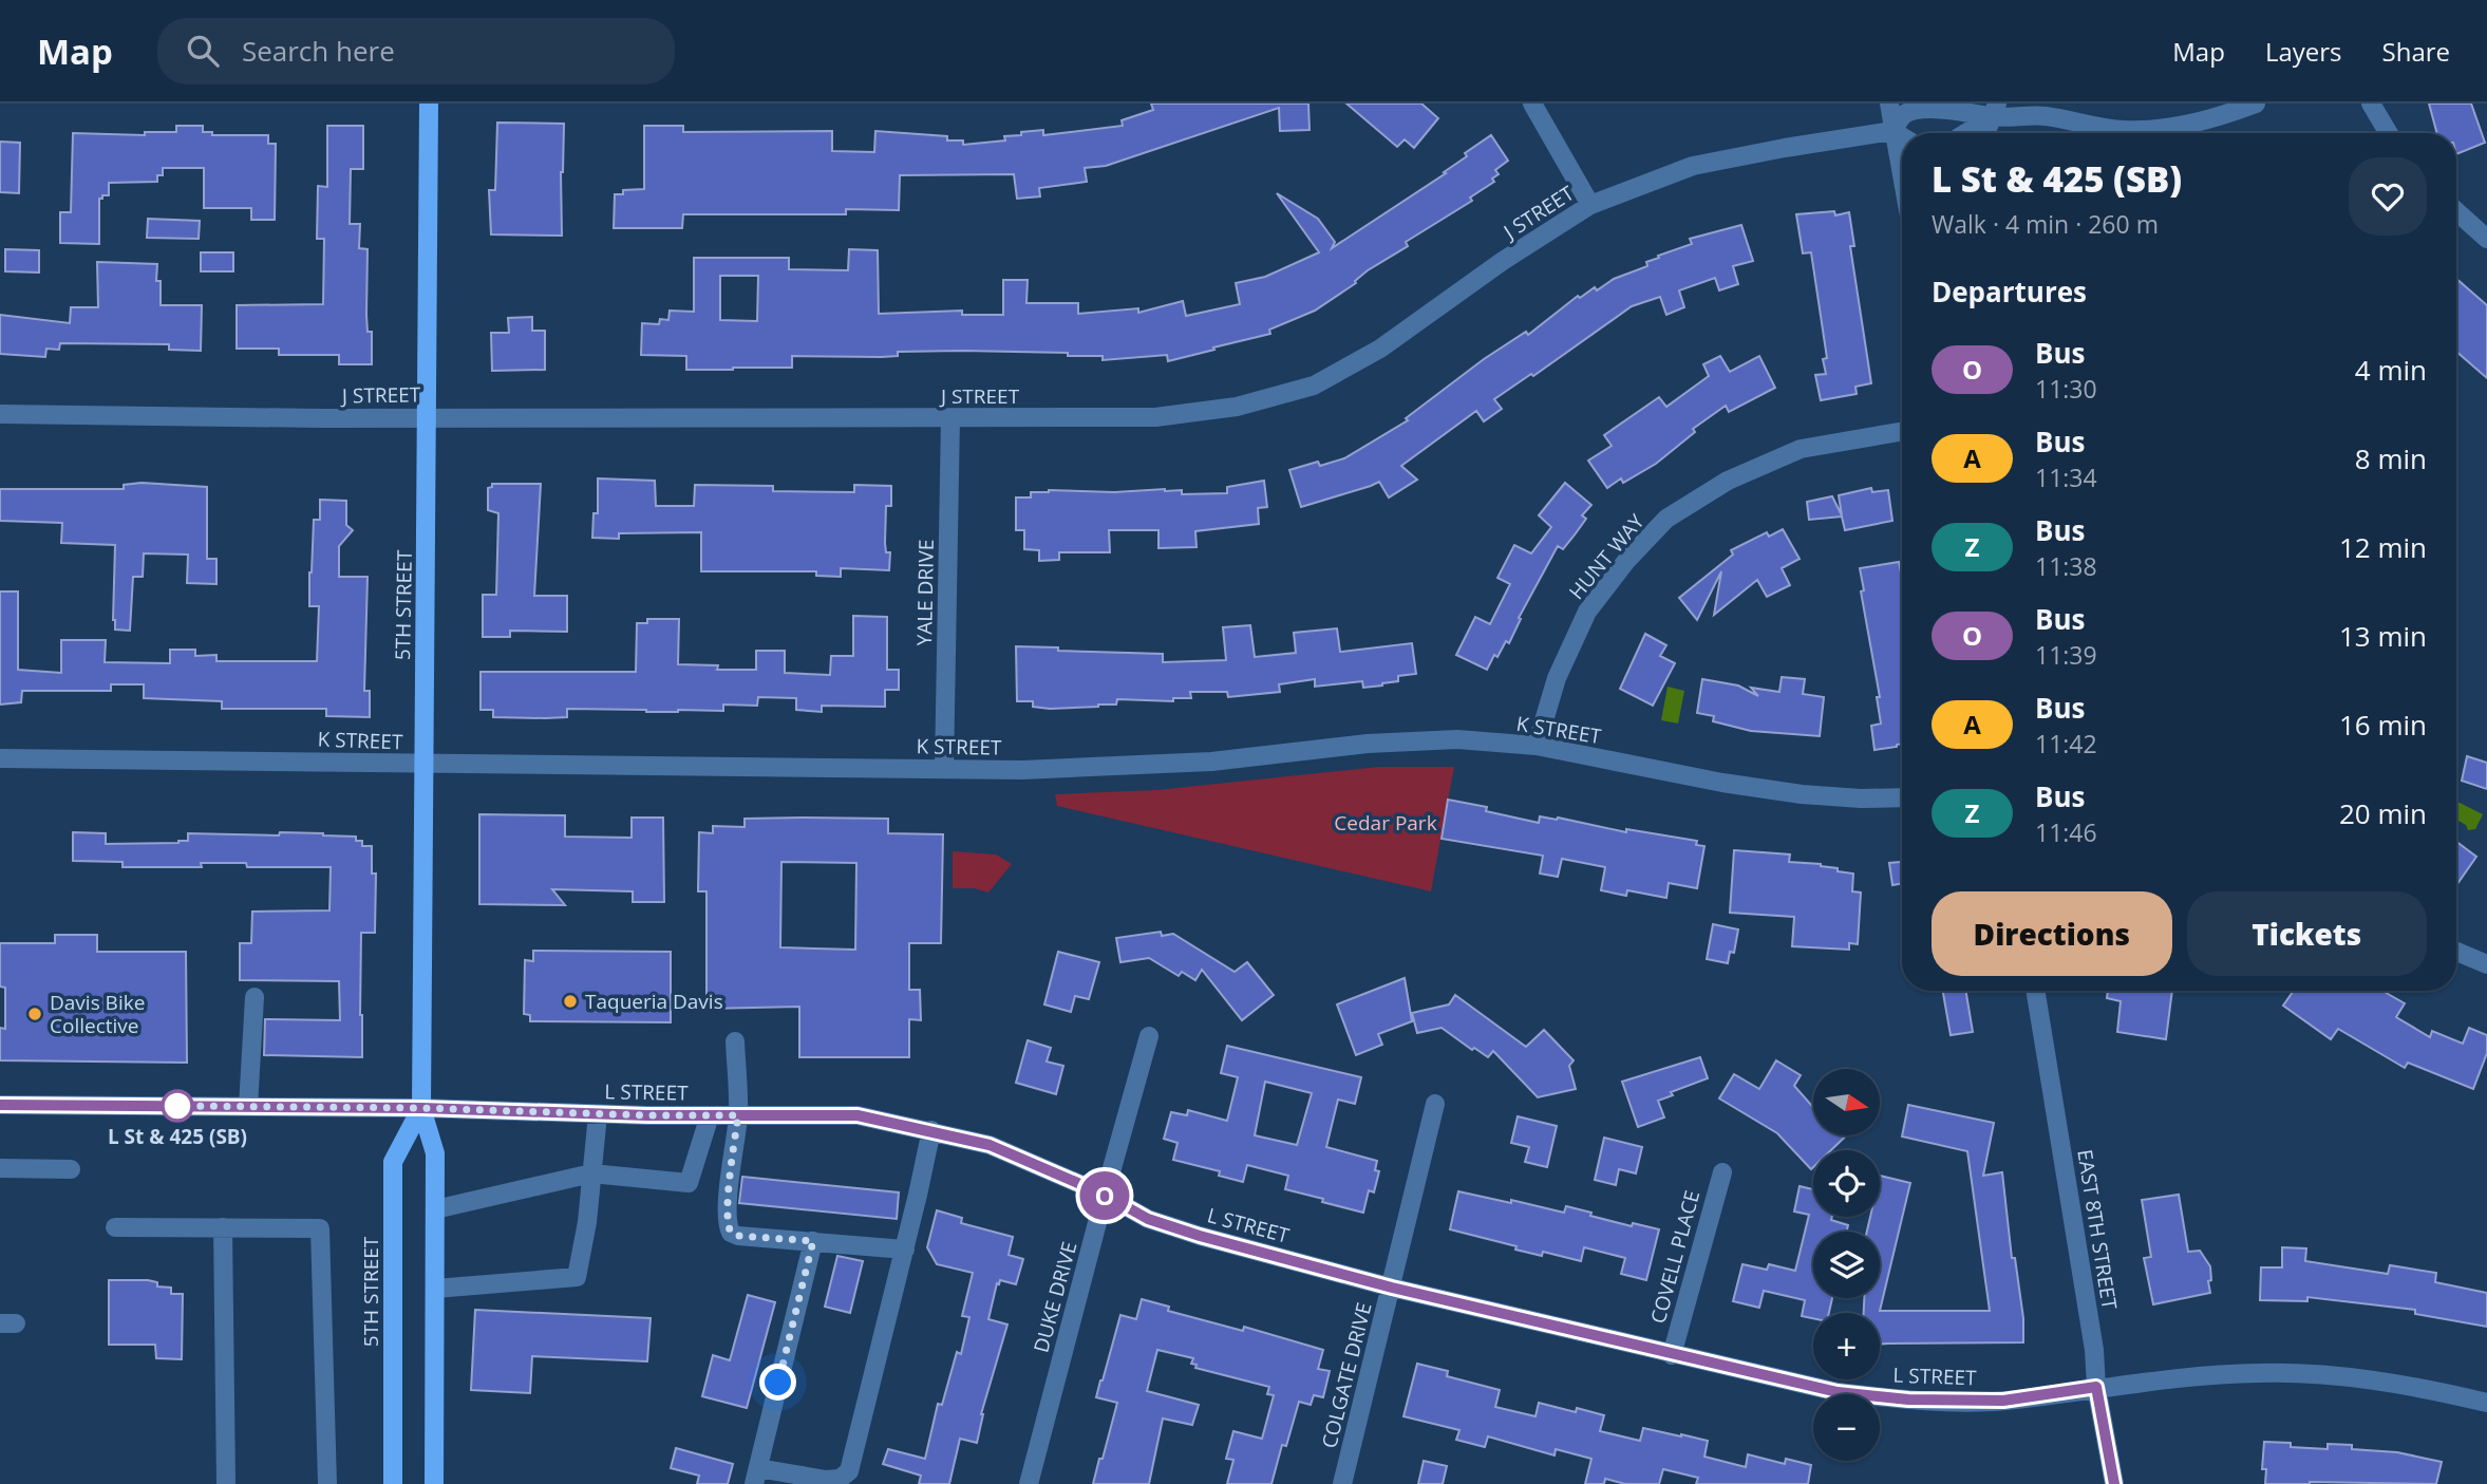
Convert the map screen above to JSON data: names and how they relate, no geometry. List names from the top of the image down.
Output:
{
  "streets": {
    "main road": ["5TH STREET"],
    "street": [
      "J STREET",
      "HUNT WAY",
      "YALE DRIVE",
      "K STREET",
      "L STREET",
      "EAST 8TH STREET",
      "COVELL PLACE",
      "DUKE DRIVE",
      "COLGATE DRIVE"
    ]
  },
  "crossings": [
    ["J STREET", "YALE DRIVE"],
    ["J STREET", "5TH STREET"],
    ["HUNT WAY", "K STREET"],
    ["YALE DRIVE", "K STREET"],
    ["5TH STREET", "K STREET"],
    ["5TH STREET", "L STREET"],
    ["L STREET", "EAST 8TH STREET"],
    ["L STREET", "COVELL PLACE"],
    ["L STREET", "DUKE DRIVE"],
    ["L STREET", "COLGATE DRIVE"]
  ],
  "parks": ["Cedar Park"],
  "places": ["Taqueria Davis", "Davis Bike Collective", "L St & 425 (SB)"],
  "lines": ["bus line O"],
  "north": "right",
  "page": {
    "header": "Map",
    "search": "Search here",
    "nav": ["Map", "Layers", "Share"],
    "on_map": "O",
    "heading": [
      ["L St & 425 (SB)", "Walk · 4 min · 260 m"],
      "Departures"
    ],
    "list": [
      {
        "mark": "O",
        "name": "Bus",
        "note": "11:30",
        "value": "4 min"
      },
      {
        "mark": "A",
        "name": "Bus",
        "note": "11:34",
        "value": "8 min"
      },
      {
        "mark": "Z",
        "name": "Bus",
        "note": "11:38",
        "value": "12 min"
      },
      {
        "mark": "O",
        "name": "Bus",
        "note": "11:39",
        "value": "13 min"
      },
      {
        "mark": "A",
        "name": "Bus",
        "note": "11:42",
        "value": "16 min"
      },
      {
        "mark": "Z",
        "name": "Bus",
        "note": "11:46",
        "value": "20 min"
      }
    ],
    "buttons": ["Directions", "Tickets"],
    "map_buttons": ["+", "−"]
  }
}
